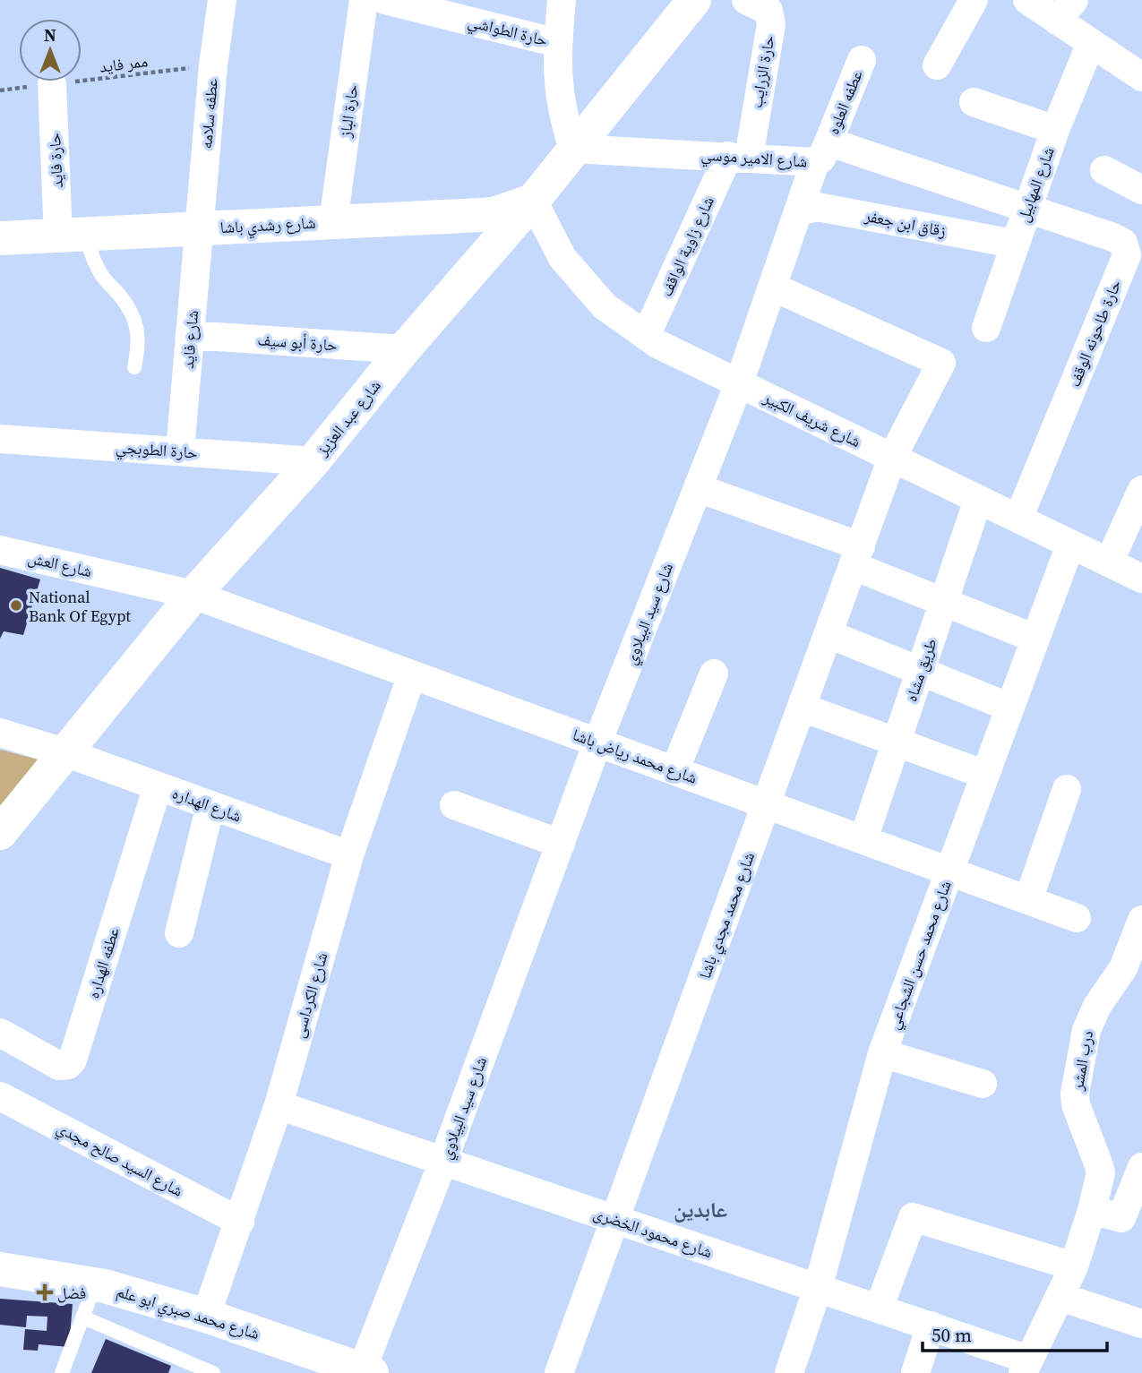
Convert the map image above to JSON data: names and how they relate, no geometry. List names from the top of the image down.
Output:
{
  "streets": {
    "main road": ["شارع رشدي باشا", "شارع عبد العزيز", "شارع محمد صبري ابو علم"],
    "street": [
      "حارة الطواشي",
      "حارة الزرايب",
      "عطفه العلوه",
      "حارة الباز",
      "عطفه سلامه",
      "شارع الامير موسي",
      "حارة فايد",
      "شارع المهابيل",
      "زقاق ابن جعفر",
      "شارع زاوية الواقف",
      "حارة طاحونه الوقف",
      "شارع فايد",
      "حارة أبو سيف",
      "شارع شريف الكبير",
      "حارة الطوبجي",
      "شارع العش",
      "شارع سيد البيلاوي",
      "طريق مشاه",
      "شارع محمد رياض باشا",
      "شارع الهداره",
      "شارع محمد مجدي باشا",
      "شارع محمد حسن الشجاعي",
      "عطفه الهداره",
      "شارع الكرداسى",
      "درب المشر",
      "شارع السيد صالح مجدي",
      "شارع محمود الخضرى"
    ],
    "path": ["ممر فايد"]
  },
  "crossings": [
    ["ممر فايد", "عطفه سلامه"],
    ["ممر فايد", "حارة فايد"],
    ["حارة الزرايب", "شارع الامير موسي"],
    ["حارة الزرايب", "شارع زاوية الواقف"],
    ["عطفه العلوه", "شارع الامير موسي"],
    ["حارة الباز", "شارع رشدي باشا"],
    ["عطفه سلامه", "شارع رشدي باشا"],
    ["عطفه سلامه", "شارع فايد"],
    ["شارع الامير موسي", "شارع المهابيل"],
    ["شارع الامير موسي", "شارع زاوية الواقف"],
    ["شارع الامير موسي", "حارة طاحونه الوقف"],
    ["شارع الامير موسي", "شارع عبد العزيز"],
    ["حارة فايد", "شارع رشدي باشا"],
    ["شارع المهابيل", "زقاق ابن جعفر"],
    ["شارع المهابيل", "حارة طاحونه الوقف"],
    ["شارع رشدي باشا", "شارع فايد"],
    ["شارع رشدي باشا", "شارع عبد العزيز"],
    ["شارع رشدي باشا", "شارع شريف الكبير"],
    ["شارع زاوية الواقف", "شارع شريف الكبير"],
    ["حارة طاحونه الوقف", "شارع شريف الكبير"],
    ["شارع فايد", "حارة أبو سيف"],
    ["شارع فايد", "حارة الطوبجي"],
    ["حارة أبو سيف", "شارع عبد العزيز"],
    ["شارع عبد العزيز", "شارع شريف الكبير"],
    ["شارع عبد العزيز", "حارة الطوبجي"],
    ["شارع عبد العزيز", "شارع العش"],
    ["شارع عبد العزيز", "شارع محمد رياض باشا"],
    ["شارع عبد العزيز", "شارع الهداره"],
    ["شارع شريف الكبير", "شارع سيد البيلاوي"],
    ["شارع شريف الكبير", "طريق مشاه"],
    ["شارع شريف الكبير", "شارع محمد مجدي باشا"],
    ["شارع شريف الكبير", "شارع محمد حسن الشجاعي"],
    ["شارع العش", "شارع محمد رياض باشا"],
    ["شارع سيد البيلاوي", "شارع محمد رياض باشا"],
    ["شارع سيد البيلاوي", "شارع محمود الخضرى"],
    ["شارع سيد البيلاوي", "شارع محمد صبري ابو علم"],
    ["طريق مشاه", "شارع محمد رياض باشا"],
    ["شارع محمد رياض باشا", "شارع محمد مجدي باشا"],
    ["شارع محمد رياض باشا", "شارع محمد حسن الشجاعي"],
    ["شارع محمد رياض باشا", "شارع الكرداسى"],
    ["شارع الهداره", "عطفه الهداره"],
    ["شارع الهداره", "شارع الكرداسى"],
    ["شارع محمد مجدي باشا", "شارع محمود الخضرى"],
    ["شارع محمد حسن الشجاعي", "شارع محمود الخضرى"],
    ["شارع الكرداسى", "شارع السيد صالح مجدي"],
    ["شارع الكرداسى", "شارع محمود الخضرى"],
    ["شارع الكرداسى", "شارع محمد صبري ابو علم"],
    ["درب المشر", "شارع محمود الخضرى"]
  ],
  "districts": ["عابدين"],
  "places": {
    "other": ["National Bank Of Egypt"],
    "health": ["فضل"]
  },
  "scale_bar": "50 m",
  "north": "top"
}
